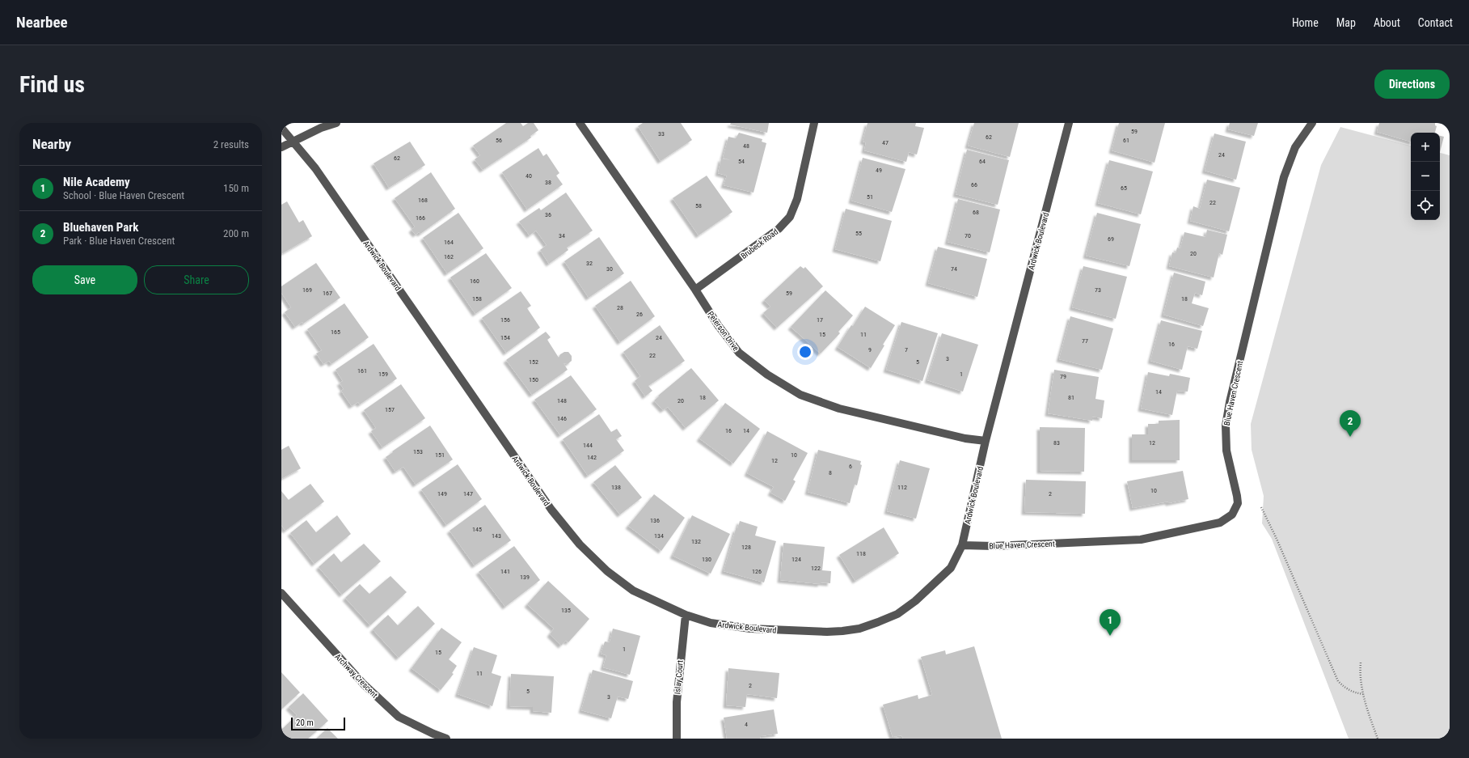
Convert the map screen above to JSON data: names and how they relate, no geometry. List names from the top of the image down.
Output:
{
  "streets": {
    "street": [
      "Ardwick Boulevard",
      "Brubeck Road",
      "Peterson Drive",
      "Blue Haven Crescent",
      "Archway Crescent",
      "Islay Court"
    ]
  },
  "crossings": [
    ["Ardwick Boulevard", "Peterson Drive"],
    ["Ardwick Boulevard", "Blue Haven Crescent"],
    ["Ardwick Boulevard", "Islay Court"],
    ["Brubeck Road", "Peterson Drive"]
  ],
  "house_numbers": [
    "59",
    "33",
    "62",
    "56",
    "61",
    "47",
    "48",
    "24",
    "62",
    "54",
    "64",
    "49",
    "40",
    "38",
    "66",
    "65",
    "51",
    "168",
    "22",
    "58",
    "68",
    "36",
    "166",
    "55",
    "34",
    "70",
    "69",
    "164",
    "20",
    "162",
    "32",
    "30",
    "74",
    "160",
    "169",
    "73",
    "167",
    "59",
    "158",
    "18",
    "28",
    "26",
    "156",
    "17",
    "165",
    "15",
    "11",
    "154",
    "24",
    "77",
    "16",
    "9",
    "7",
    "22",
    "3",
    "152",
    "5",
    "161",
    "159",
    "1",
    "79",
    "150",
    "14",
    "18",
    "81",
    "148",
    "20",
    "157",
    "146",
    "16",
    "14",
    "83",
    "12",
    "144",
    "153",
    "151",
    "10",
    "142",
    "12",
    "6",
    "8",
    "138",
    "112",
    "10",
    "149",
    "147",
    "2",
    "136",
    "145",
    "143",
    "134",
    "132",
    "128",
    "118",
    "130",
    "124",
    "122",
    "141",
    "126",
    "139",
    "135",
    "1",
    "15",
    "11",
    "2",
    "5",
    "3",
    "4"
  ],
  "scale_bar": "20 m",
  "page": {
    "header": "Nearbee",
    "nav": [
      "Home",
      "Map",
      "About",
      "Contact"
    ],
    "buttons": [
      "Directions",
      ["Save", "Share"]
    ],
    "title": "Find us",
    "heading": ["Nearby", "2 results"],
    "map_buttons": ["+", "−"],
    "list": [
      {
        "mark": "1",
        "name": "Nile Academy",
        "note": "School · Blue Haven Crescent",
        "value": "150 m"
      },
      {
        "mark": "2",
        "name": "Bluehaven Park",
        "note": "Park · Blue Haven Crescent",
        "value": "200 m"
      }
    ],
    "pins": ["2", "1"],
    "scale": "20 m"
  }
}
